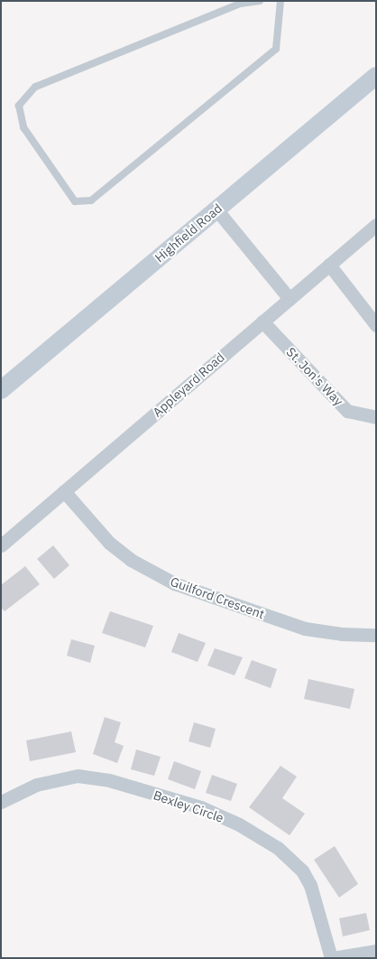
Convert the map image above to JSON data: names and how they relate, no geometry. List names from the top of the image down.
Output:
{
  "streets": {
    "street": [
      "Highfield Road",
      "St. Jon's Way",
      "Appleyard Road",
      "Guilford Crescent",
      "Bexley Circle"
    ]
  },
  "crossings": [
    ["St. Jon's Way", "Appleyard Road"],
    ["Appleyard Road", "Guilford Crescent"]
  ]
}
